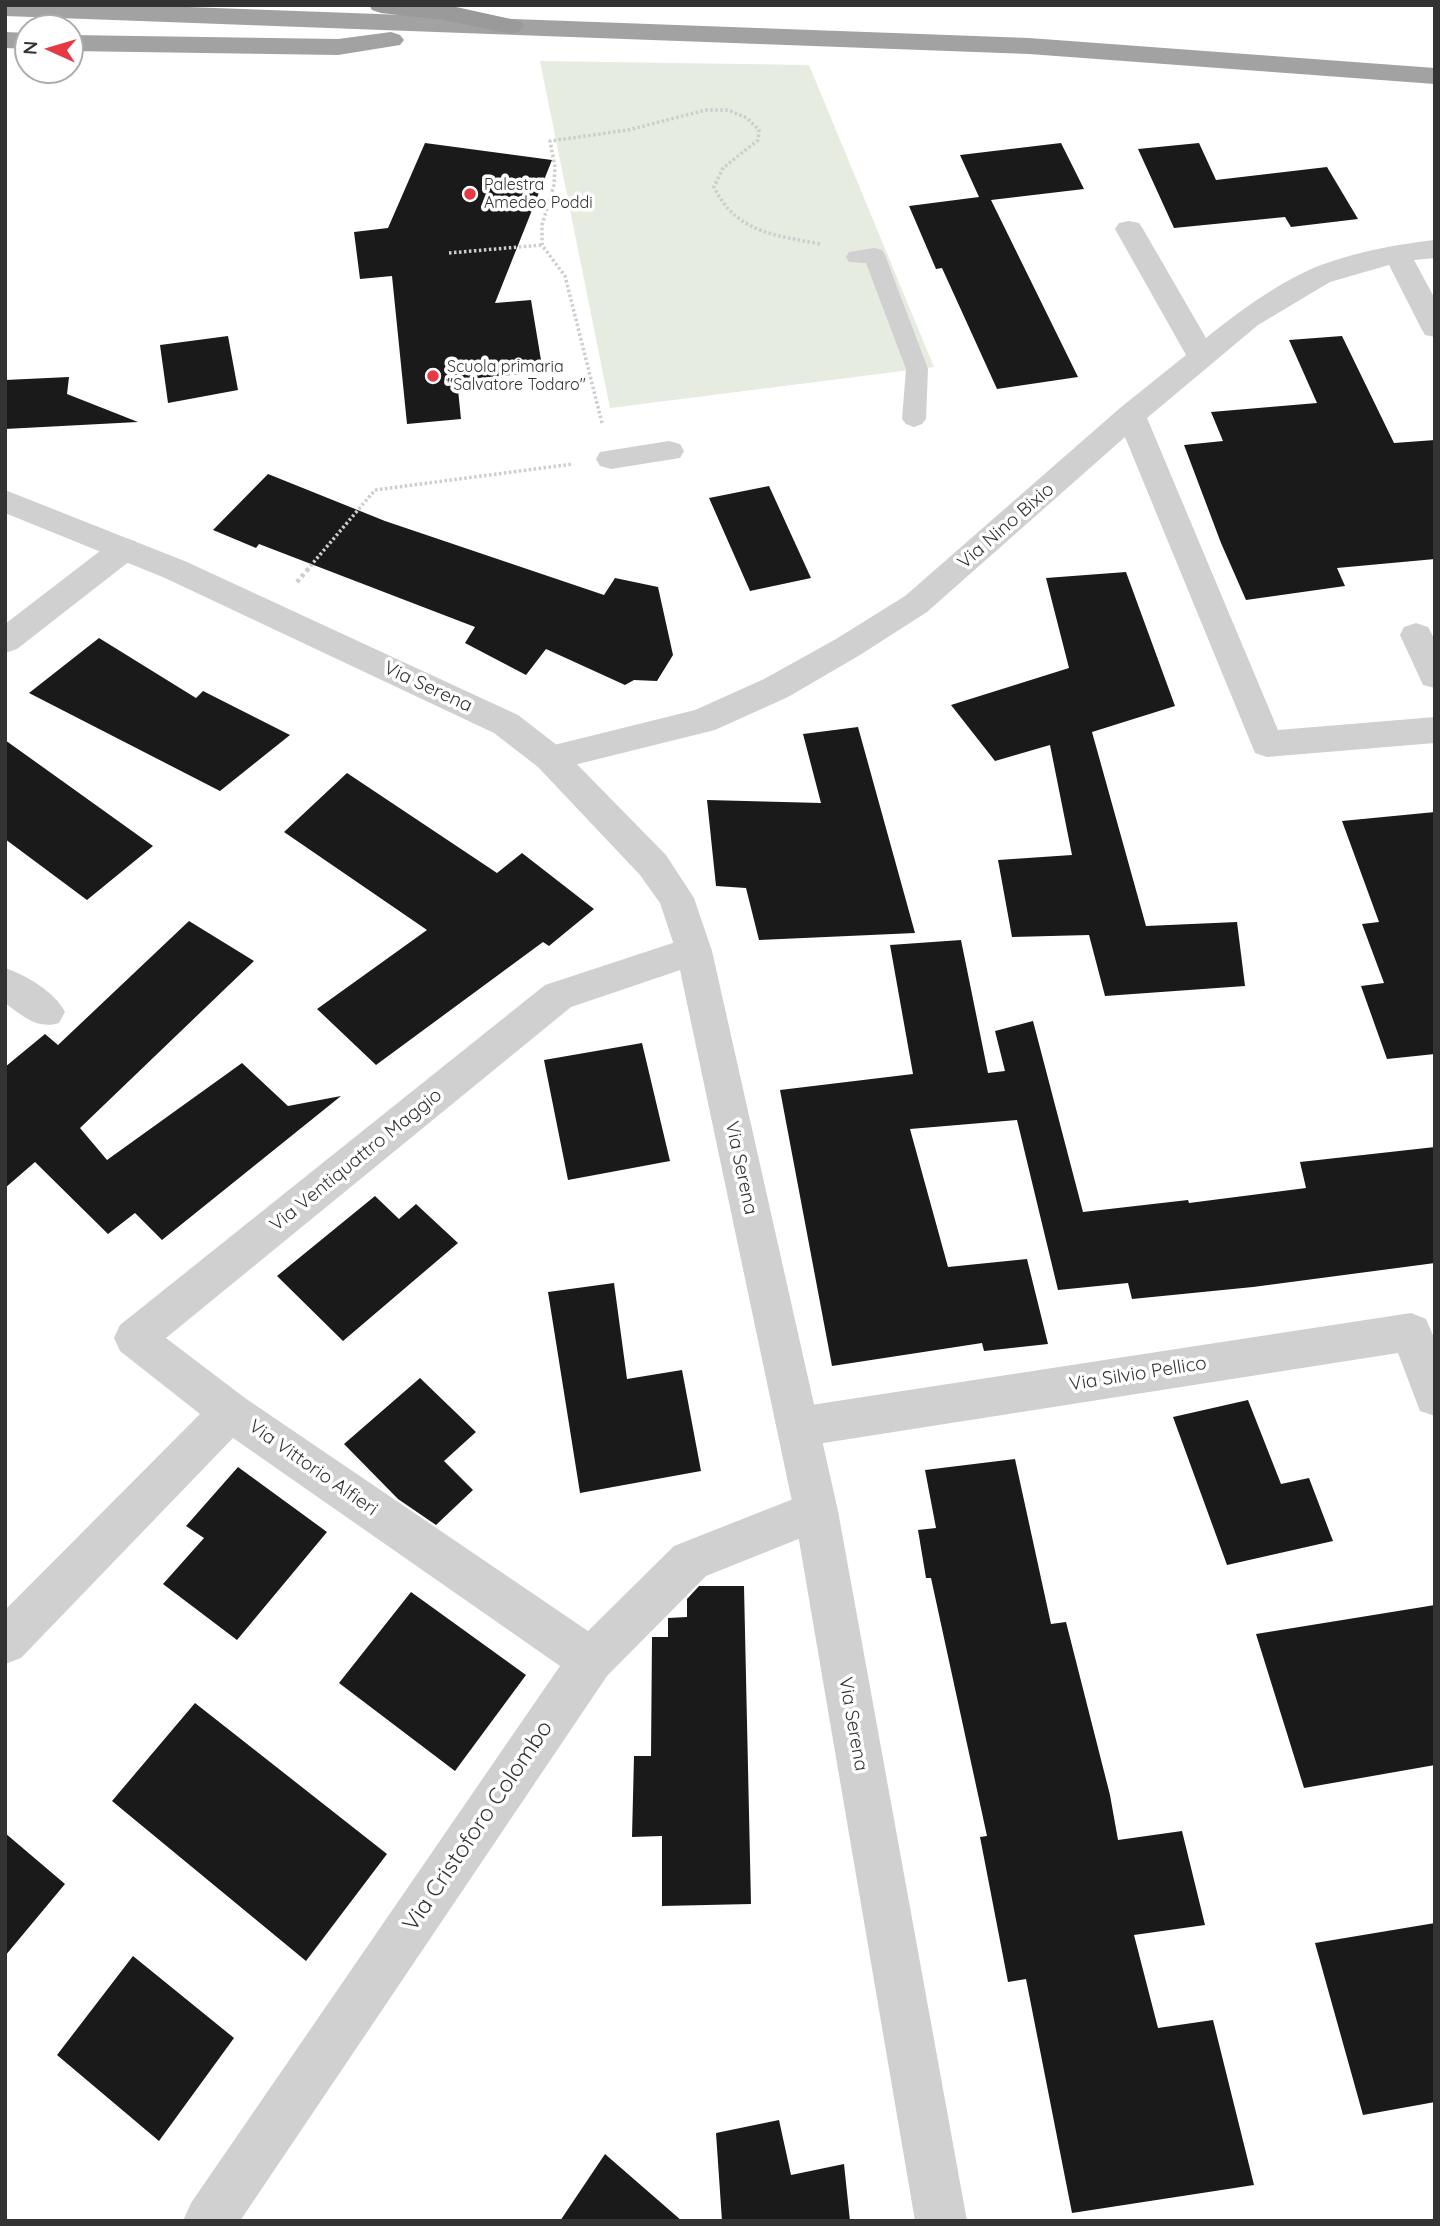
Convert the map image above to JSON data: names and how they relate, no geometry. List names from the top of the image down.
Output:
{
  "streets": {
    "street": [
      "Via Nino Bixio",
      "Via Serena",
      "Via Ventiquattro Maggio",
      "Via Silvio Pellico",
      "Via Vittorio Alfieri",
      "Via Cristoforo Colombo"
    ]
  },
  "crossings": [
    ["Via Nino Bixio", "Via Serena"],
    ["Via Serena", "Via Ventiquattro Maggio"],
    ["Via Serena", "Via Silvio Pellico"],
    ["Via Serena", "Via Cristoforo Colombo"],
    ["Via Ventiquattro Maggio", "Via Vittorio Alfieri"],
    ["Via Vittorio Alfieri", "Via Cristoforo Colombo"]
  ],
  "places": ["Palestra Amedeo Poddi", "Scuola primaria \"Salvatore Todaro\""],
  "north": "left"
}
